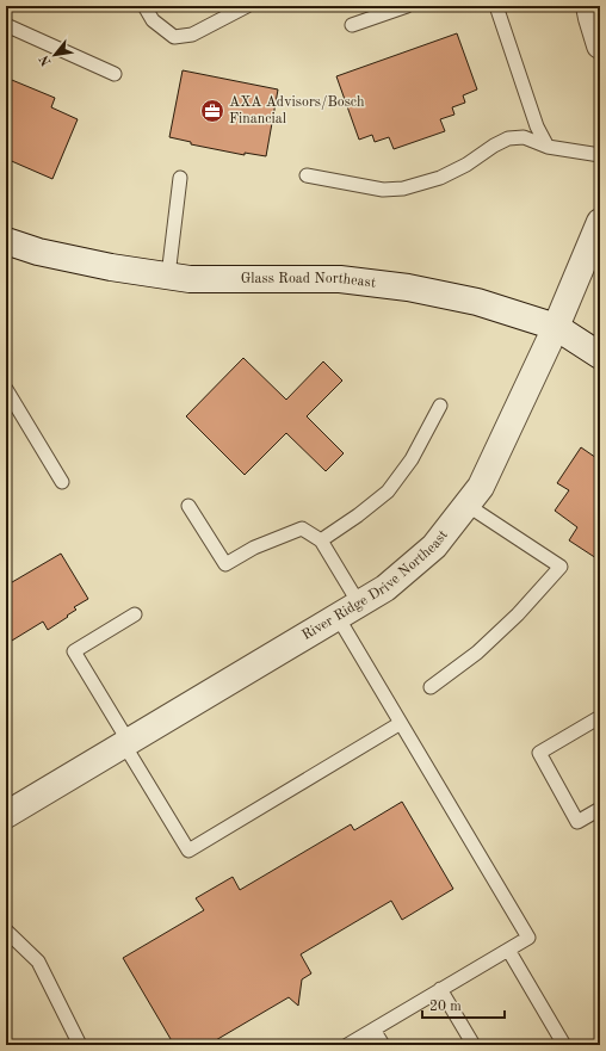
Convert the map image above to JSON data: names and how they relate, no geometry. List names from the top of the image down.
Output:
{
  "streets": {
    "street": ["Glass Road Northeast", "River Ridge Drive Northeast"]
  },
  "crossings": [
    ["Glass Road Northeast", "River Ridge Drive Northeast"]
  ],
  "places": {
    "office": ["AXA Advisors/Bosch Financial"]
  },
  "scale_bar": "20 m",
  "north": "bottom left"
}
